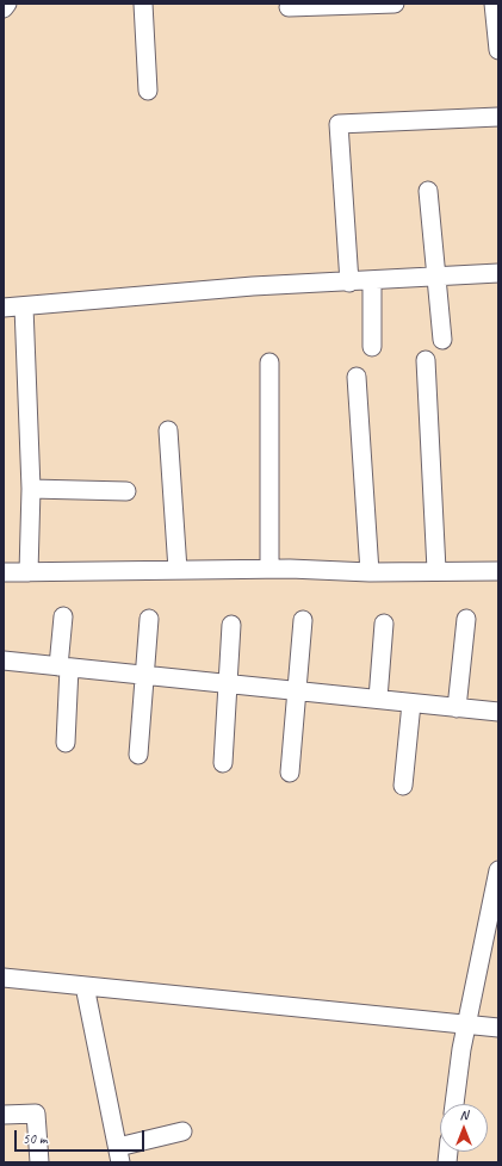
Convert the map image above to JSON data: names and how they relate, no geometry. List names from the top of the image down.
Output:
{
  "scale_bar": "50 m",
  "north": "top"
}
